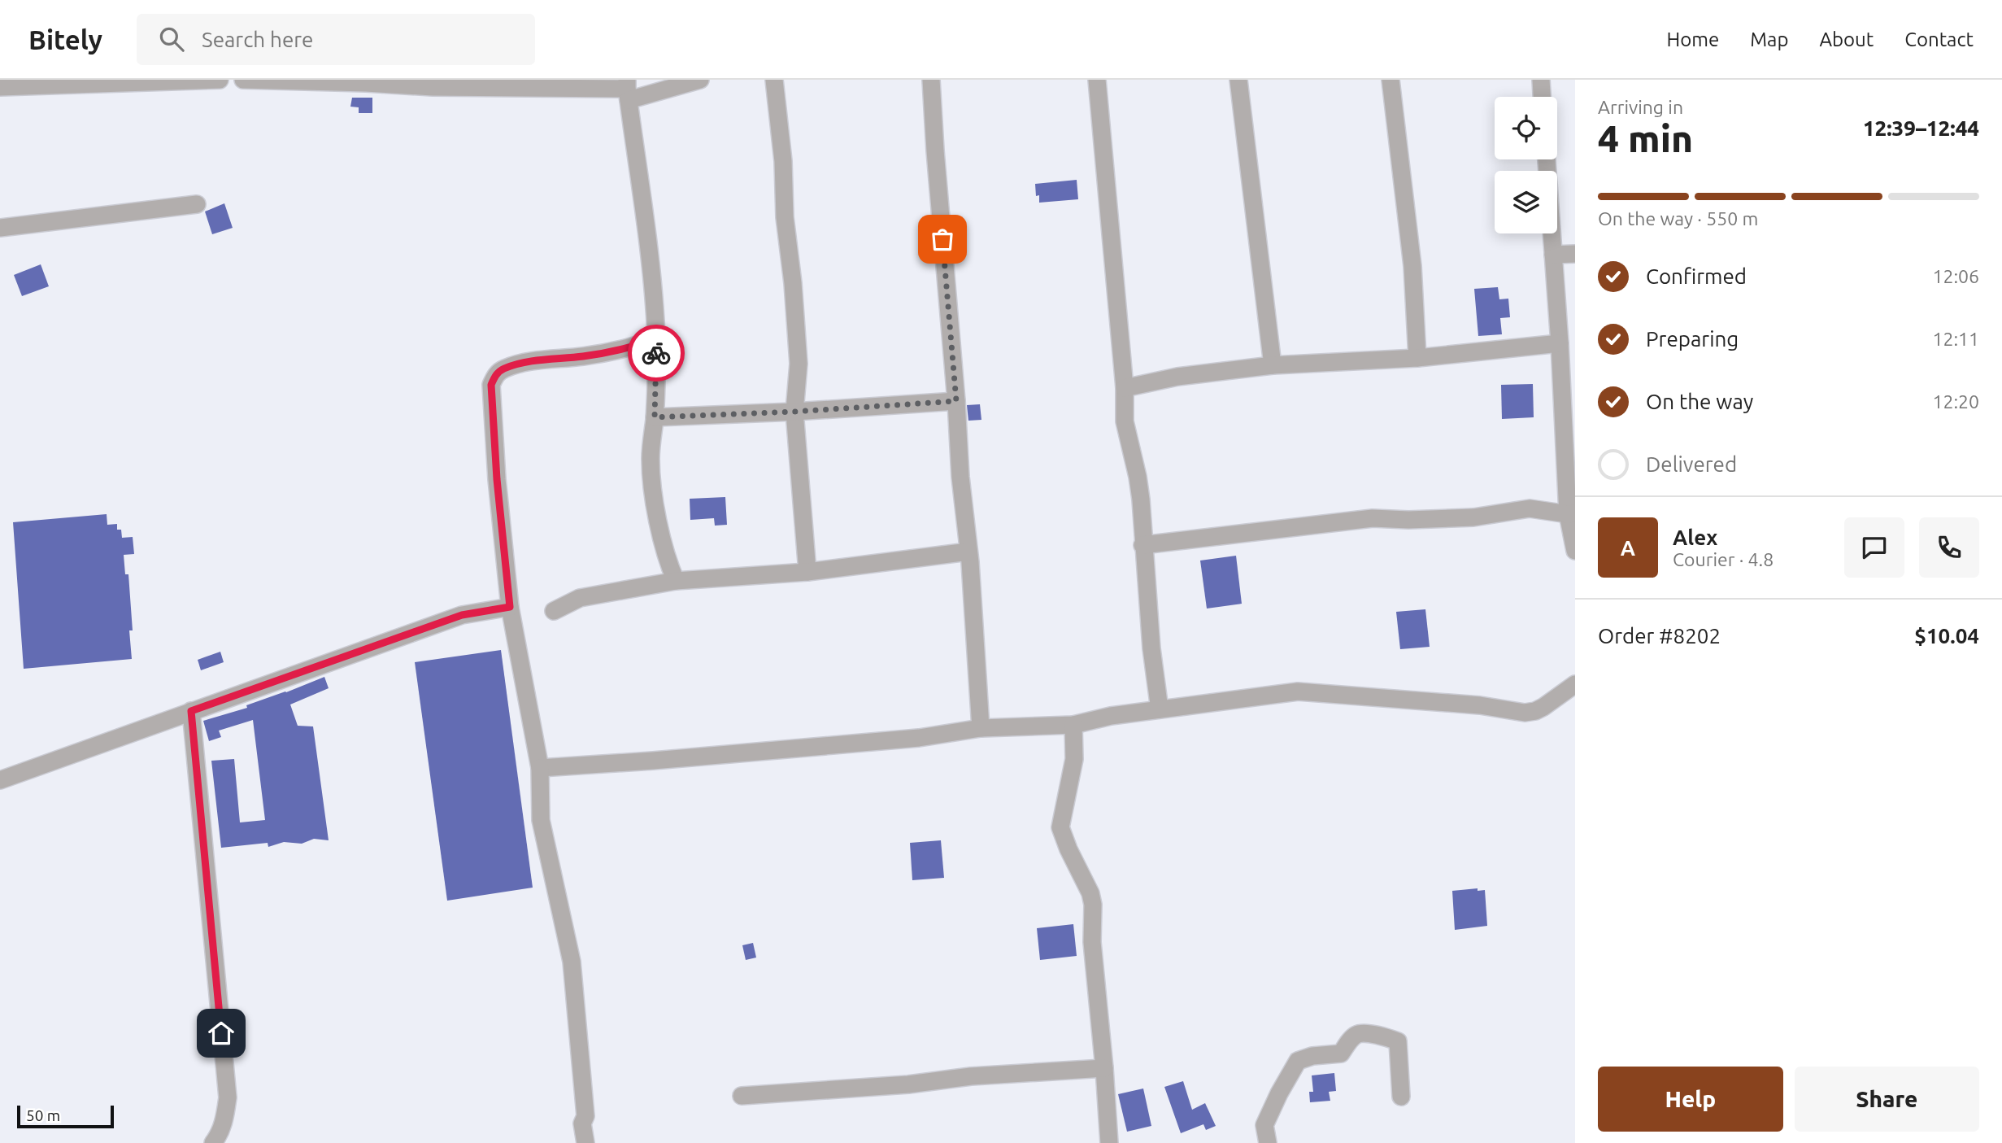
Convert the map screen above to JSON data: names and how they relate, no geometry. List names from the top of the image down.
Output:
{
  "scale_bar": "50 m",
  "page": {
    "header": "Bitely",
    "search": "Search here",
    "nav": [
      "Home",
      "Map",
      "About",
      "Contact"
    ],
    "heading": ["4 min", "Arriving in", "12:39–12:44"],
    "panel": [
      "Alex",
      "Courier · 4.8",
      "Order #8202",
      "$10.04"
    ],
    "bar": "On the way · 550 m",
    "list": [
      ["Confirmed", "12:06"],
      ["Preparing", "12:11"],
      ["On the way", "12:20"],
      "Delivered"
    ],
    "round": "A",
    "buttons": ["Help", "Share"],
    "scale": "50 m"
  }
}
